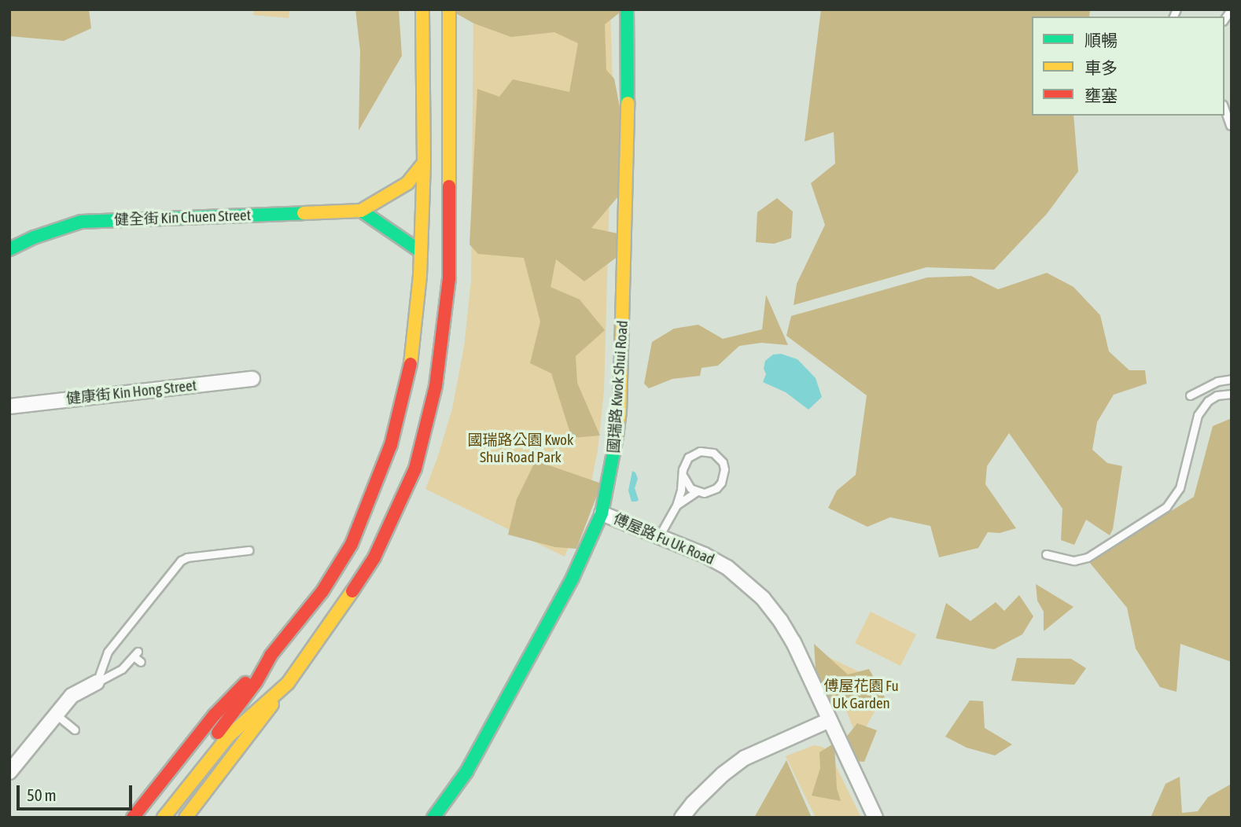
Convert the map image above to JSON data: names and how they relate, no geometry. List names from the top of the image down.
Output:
{
  "streets": {
    "main road": ["健全街 Kin Chuen Street", "國瑞路 Kwok Shui Road"],
    "street": ["健康街 Kin Hong Street", "傅屋路 Fu Uk Road"]
  },
  "crossings": [
    ["國瑞路 Kwok Shui Road", "傅屋路 Fu Uk Road"]
  ],
  "parks": ["國瑞路公園 Kwok Shui Road Park", "傅屋花園 Fu Uk Garden"],
  "legend": ["順暢", "車多", "壅塞"],
  "scale_bar": "50 m"
}
